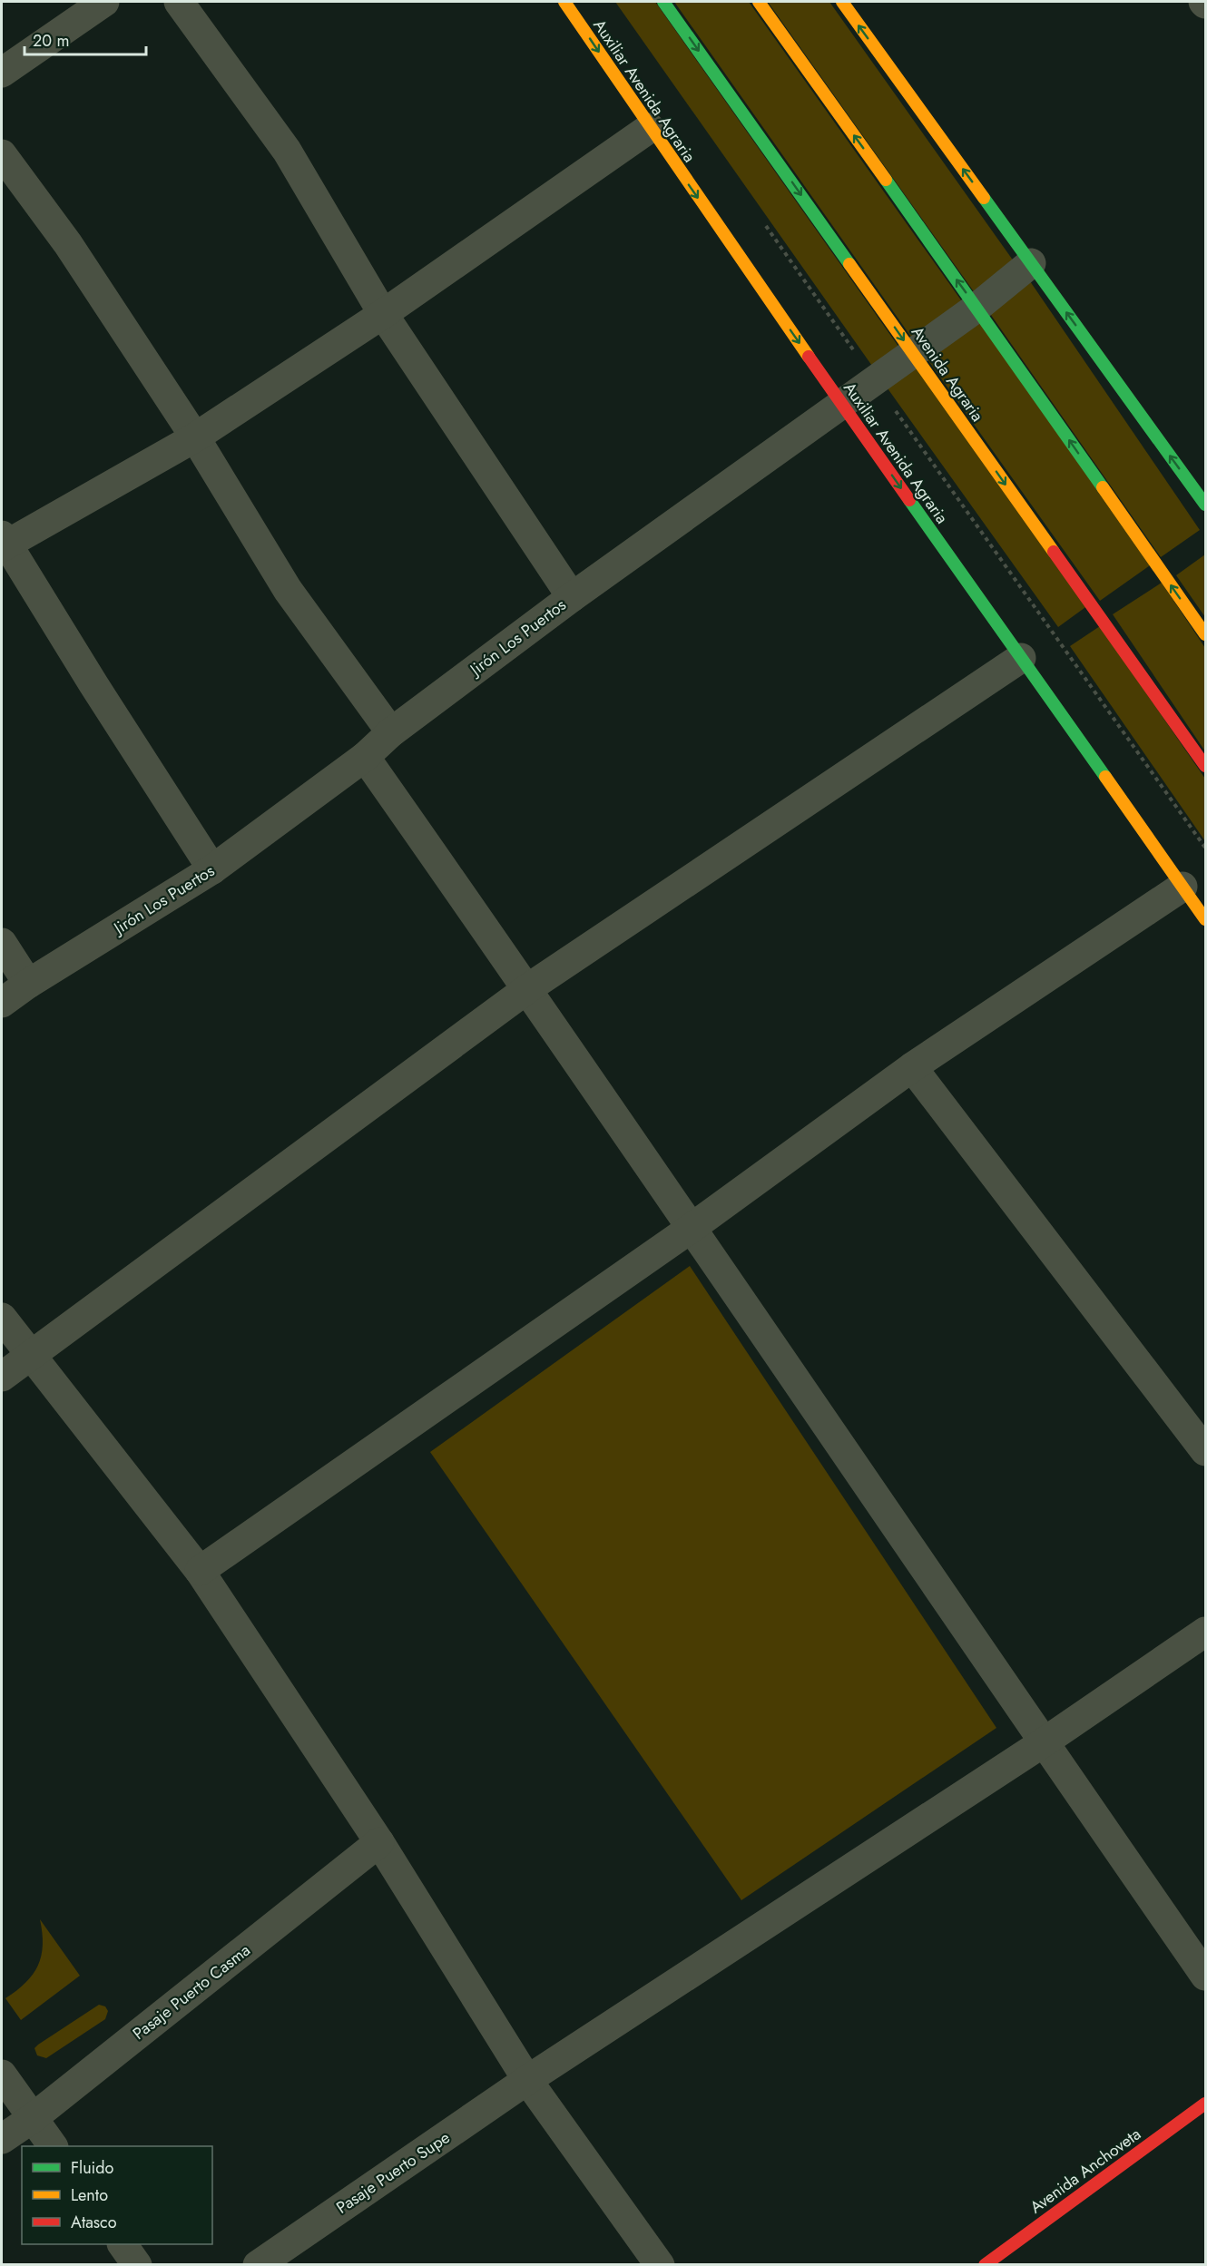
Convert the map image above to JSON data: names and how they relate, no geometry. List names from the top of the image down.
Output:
{
  "streets": {
    "main road": ["Auxiliar Avenida Agraria", "Avenida Agraria", "Avenida Anchoveta"],
    "street": ["Jirón Los Puertos", "Pasaje Puerto Casma", "Pasaje Puerto Supe"]
  },
  "crossings": [
    ["Auxiliar Avenida Agraria", "Jirón Los Puertos"],
    ["Avenida Agraria", "Jirón Los Puertos"]
  ],
  "one_way": ["Auxiliar Avenida Agraria"],
  "legend": ["Fluido", "Lento", "Atasco"],
  "scale_bar": "20 m"
}
